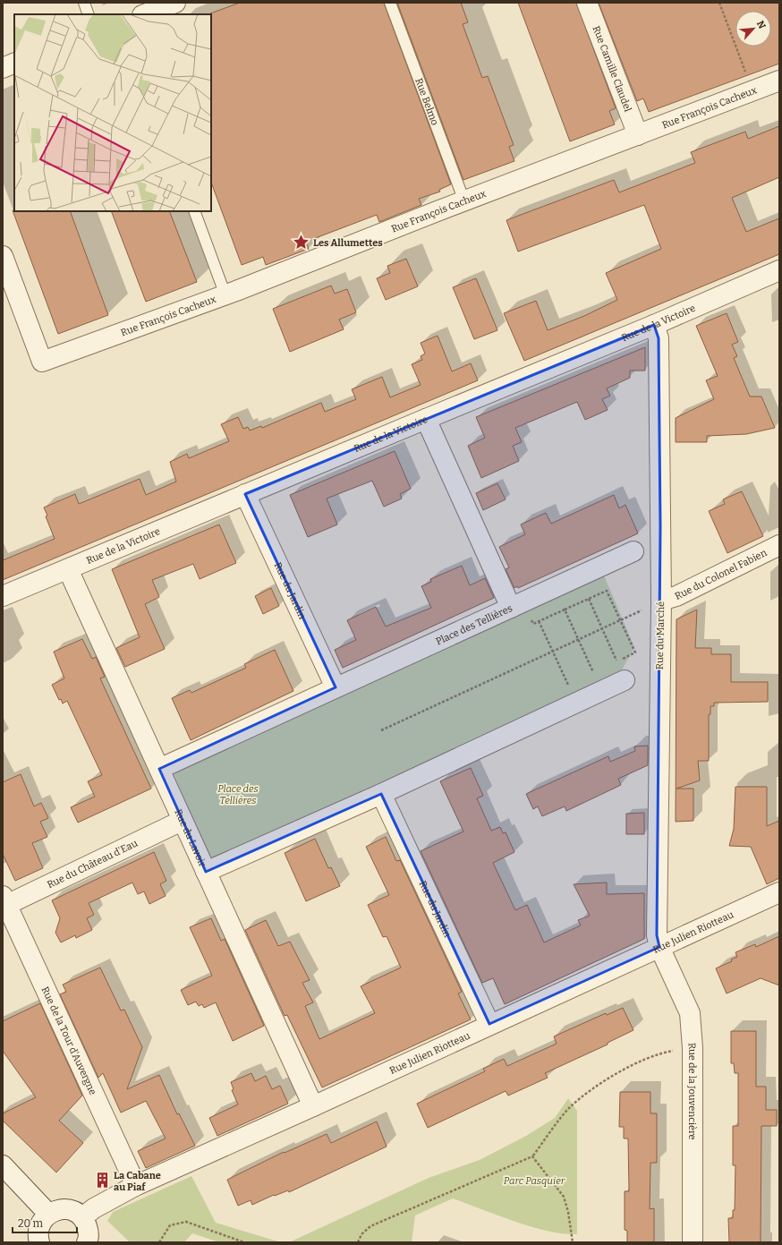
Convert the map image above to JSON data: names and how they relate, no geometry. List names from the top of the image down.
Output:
{
  "streets": {
    "street": [
      "Rue Camille Claudel",
      "Rue François Cacheux",
      "Rue de la Victoire",
      "Rue du Colonel Fabien",
      "Rue du Jardin",
      "Place des Tellières",
      "Rue du Marché",
      "Rue du Lavoir",
      "Rue du Château d'Eau",
      "Rue Julien Riotteau",
      "Rue de la Tour d'Auvergne",
      "Rue de la Jouvencière"
    ],
    "lane": ["Rue Belmo"]
  },
  "crossings": [
    ["Rue Camille Claudel", "Rue François Cacheux"],
    ["Rue Belmo", "Rue François Cacheux"],
    ["Rue de la Victoire", "Rue du Jardin"],
    ["Rue de la Victoire", "Rue du Marché"],
    ["Rue de la Victoire", "Rue du Lavoir"],
    ["Rue du Colonel Fabien", "Rue du Marché"],
    ["Rue du Jardin", "Place des Tellières"],
    ["Rue du Jardin", "Rue Julien Riotteau"],
    ["Place des Tellières", "Rue du Lavoir"],
    ["Rue du Marché", "Rue Julien Riotteau"],
    ["Rue du Marché", "Rue de la Jouvencière"],
    ["Rue du Lavoir", "Rue du Château d'Eau"],
    ["Rue du Lavoir", "Rue Julien Riotteau"],
    ["Rue du Château d'Eau", "Rue de la Tour d'Auvergne"],
    ["Rue Julien Riotteau", "Rue de la Tour d'Auvergne"],
    ["Rue Julien Riotteau", "Rue de la Jouvencière"]
  ],
  "parks": ["Place des Tellières", "Parc Pasquier"],
  "places": {
    "place": ["Les Allumettes"],
    "building": ["La Cabane au Piaf"]
  },
  "scale_bar": "20 m",
  "north": "top right"
}
